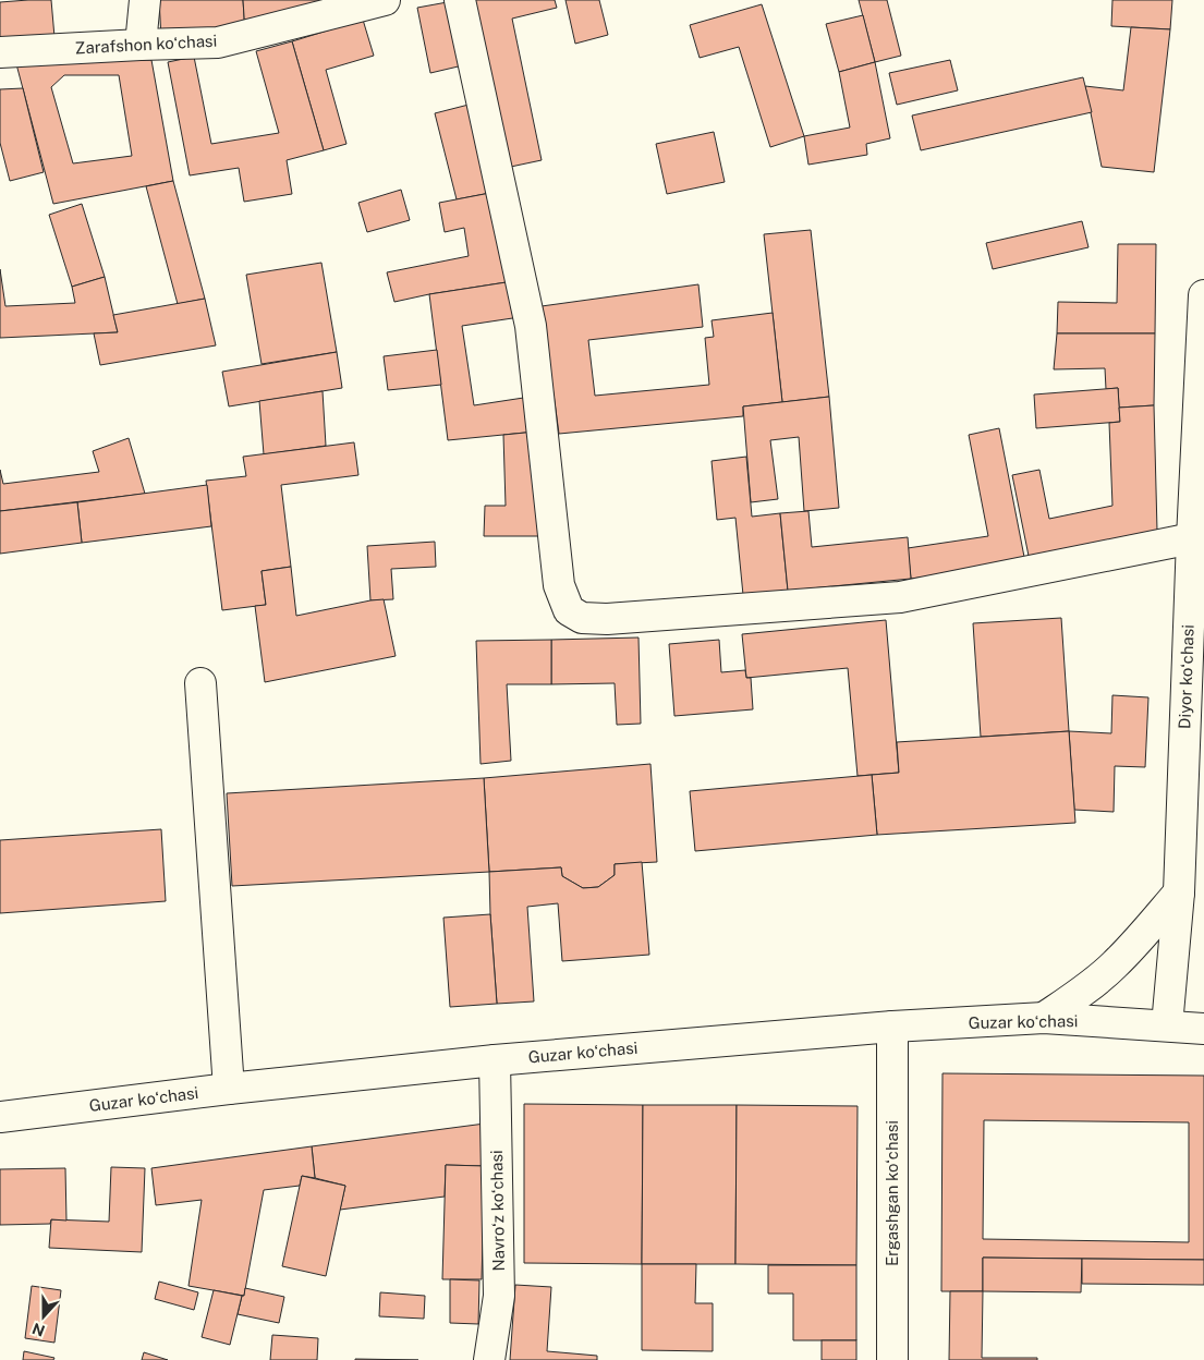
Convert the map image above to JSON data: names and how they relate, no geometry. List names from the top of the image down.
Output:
{
  "streets": {
    "street": [
      "Zarafshon koʻchasi",
      "Diyor koʻchasi",
      "Guzar koʻchasi",
      "Ergashgan koʻchasi",
      "Navroʻz koʻchasi"
    ]
  },
  "crossings": [
    ["Diyor koʻchasi", "Guzar koʻchasi"],
    ["Guzar koʻchasi", "Ergashgan koʻchasi"],
    ["Guzar koʻchasi", "Navroʻz koʻchasi"]
  ],
  "north": "bottom"
}
